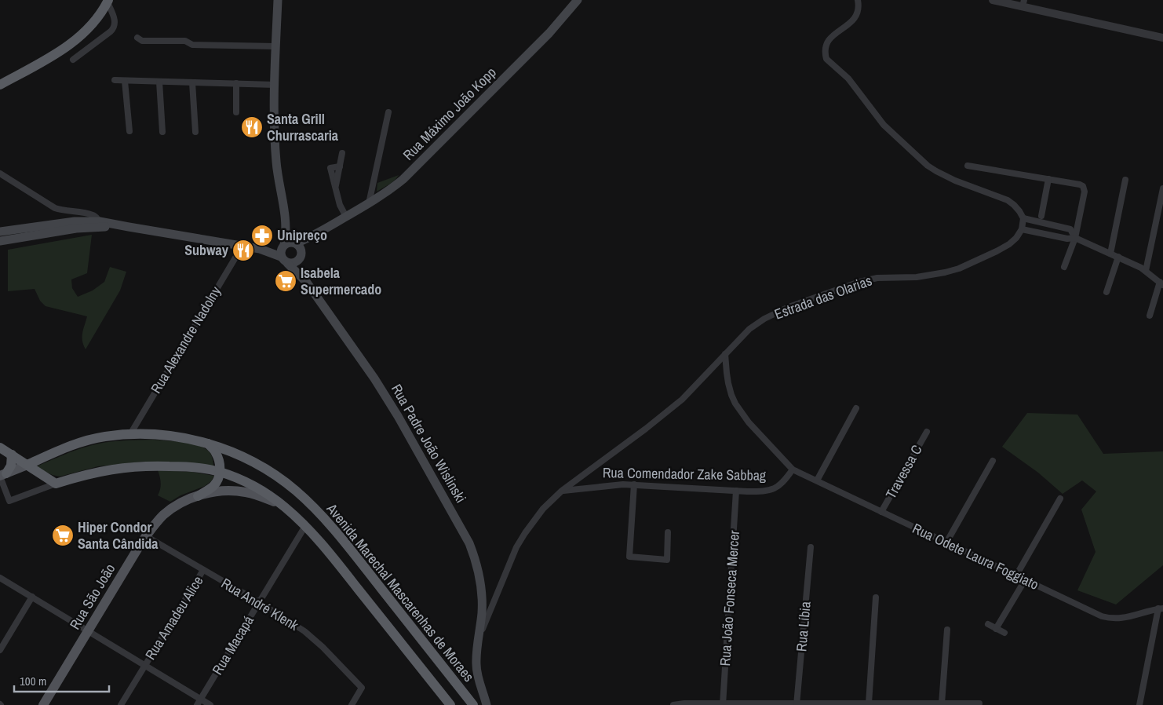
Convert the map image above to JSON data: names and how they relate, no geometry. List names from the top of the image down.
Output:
{
  "streets": {
    "highway": ["Avenida Marechal Mascarenhas de Moraes"],
    "main road": ["Rua Máximo João Kopp", "Rua Padre João Wislinski", "Rua São João"],
    "street": [
      "Estrada das Olarias",
      "Rua Alexandre Nadolny",
      "Travessa C",
      "Rua Comendador Zake Sabbag",
      "Rua Odete Laura Foggiato",
      "Rua João Fonseca Mercer",
      "Rua André Klenk",
      "Rua Amadeu Alice",
      "Rua Líbia",
      "Rua Macapá"
    ]
  },
  "crossings": [
    ["Rua Máximo João Kopp", "Rua Padre João Wislinski"],
    ["Estrada das Olarias", "Rua Comendador Zake Sabbag"],
    ["Rua Alexandre Nadolny", "Rua Padre João Wislinski"],
    ["Rua Alexandre Nadolny", "Avenida Marechal Mascarenhas de Moraes"],
    ["Travessa C", "Rua Odete Laura Foggiato"],
    ["Rua Comendador Zake Sabbag", "Rua Odete Laura Foggiato"],
    ["Rua Comendador Zake Sabbag", "Rua João Fonseca Mercer"],
    ["Rua São João", "Rua André Klenk"],
    ["Rua André Klenk", "Rua Amadeu Alice"],
    ["Rua André Klenk", "Rua Macapá"]
  ],
  "places": {
    "restaurant": ["Santa Grill Churrascaria", "Subway"],
    "pharmacy": ["Unipreço"],
    "supermarket": ["Isabela Supermercado", "Hiper Condor Santa Cândida"]
  },
  "scale_bar": "100 m"
}
